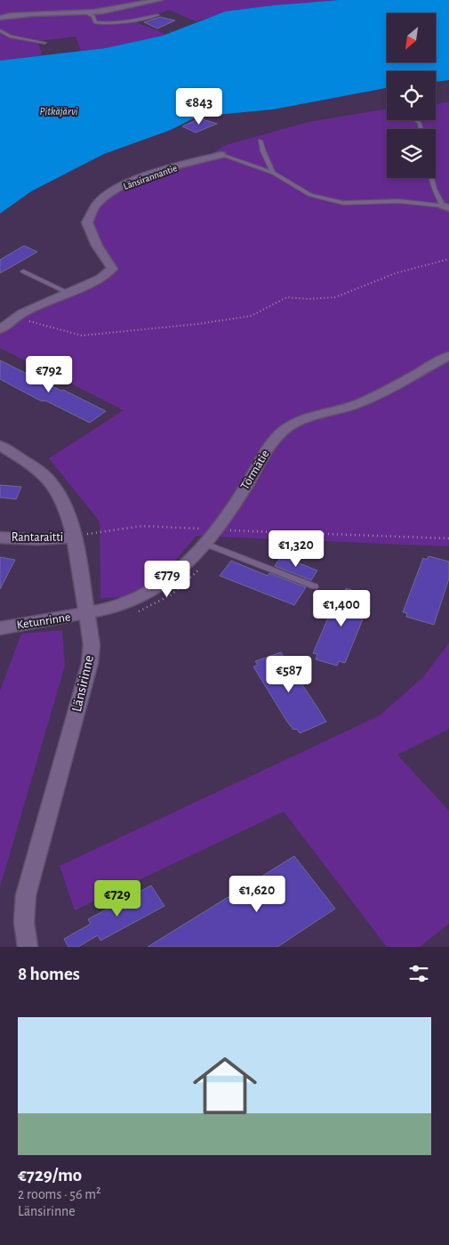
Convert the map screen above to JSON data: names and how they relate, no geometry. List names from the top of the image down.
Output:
{
  "streets": {
    "street": [
      "Länsirannantie",
      "Törmätie",
      "Rantaraitti",
      "Ketunrinne",
      "Länsirinne"
    ]
  },
  "crossings": [
    ["Törmätie", "Ketunrinne"],
    ["Törmätie", "Länsirinne"],
    ["Rantaraitti", "Länsirinne"],
    ["Ketunrinne", "Länsirinne"]
  ],
  "water": ["Pitkäjärvi"],
  "north": "bottom left",
  "page": {
    "price": [
      "€843",
      "€792",
      "€1,320",
      "€779",
      "€1,400",
      "€587",
      "€1,620",
      "€729"
    ],
    "heading": "8 homes",
    "list": [
      {
        "name": "€729/mo",
        "note": "2 rooms · 56 m² · Länsirinne"
      }
    ]
  }
}
